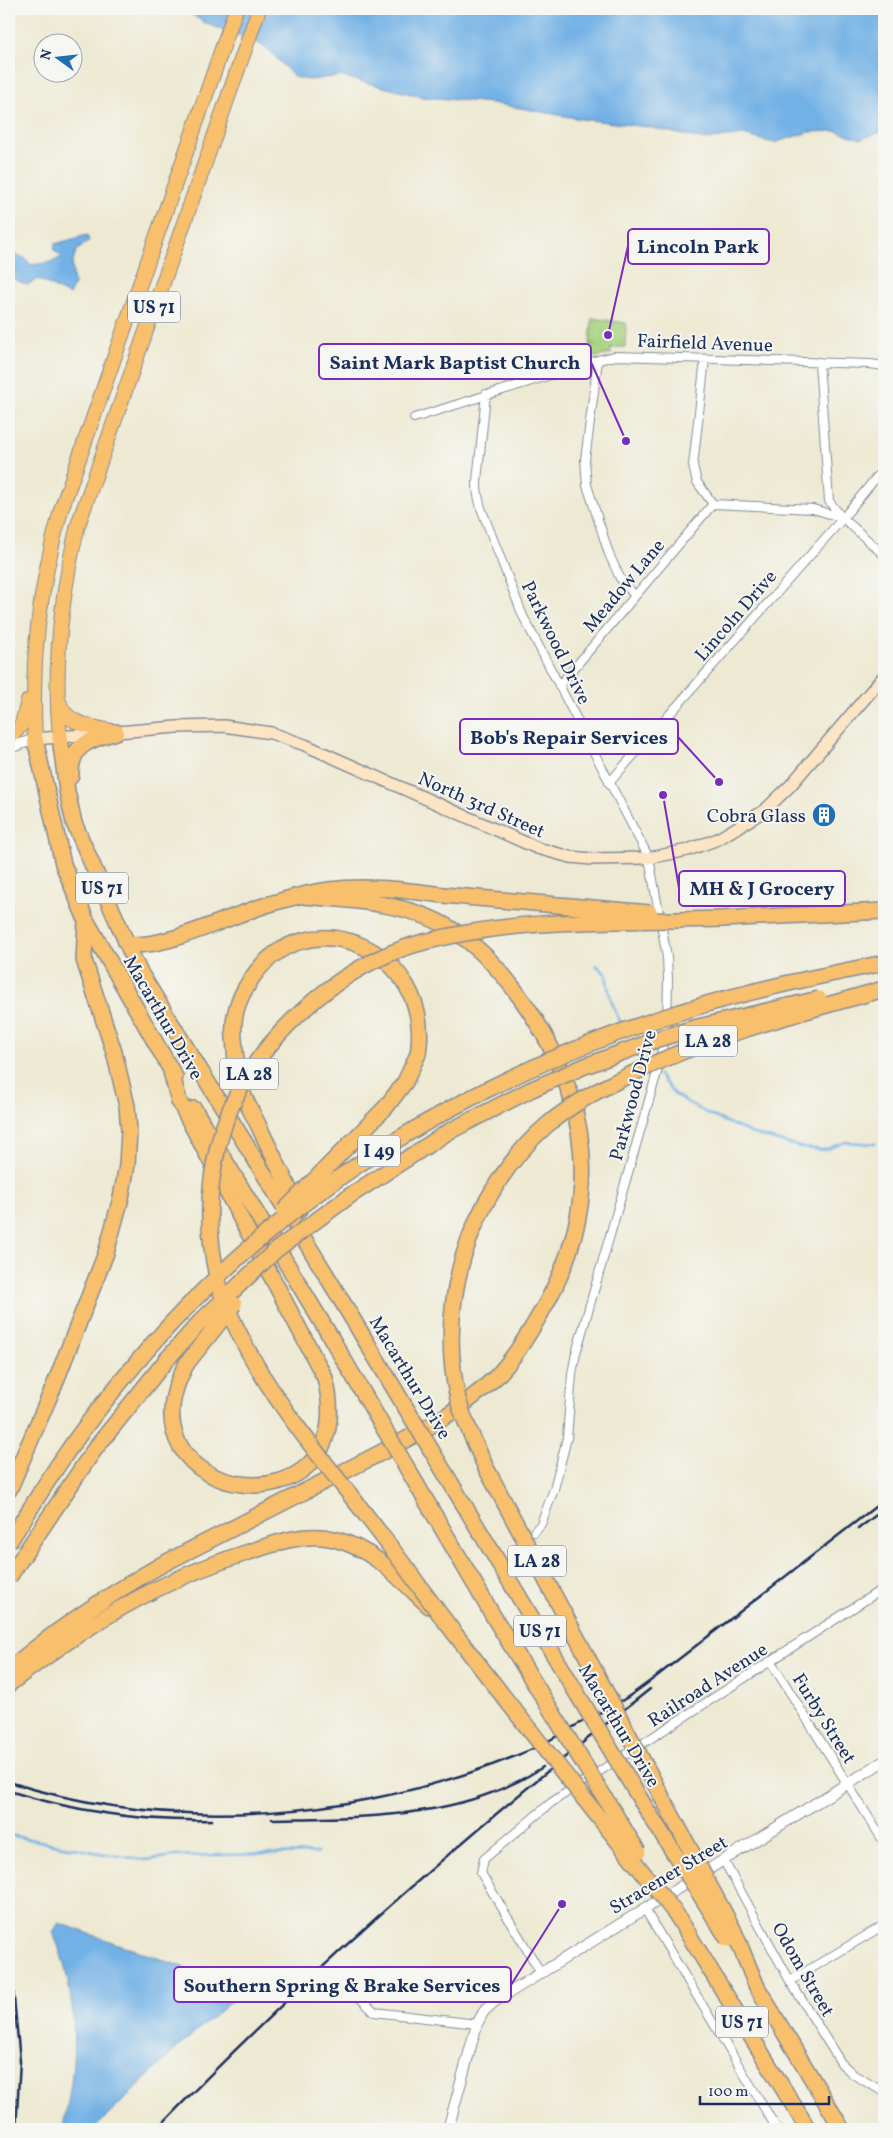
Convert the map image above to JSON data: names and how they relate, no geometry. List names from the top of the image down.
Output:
{
  "streets": {
    "highway": [
      "US 71",
      "Macarthur Drive",
      "LA 28",
      "I 49"
    ],
    "main road": ["North 3rd Street"],
    "street": [
      "Fairfield Avenue",
      "Meadow Lane",
      "Lincoln Drive",
      "Parkwood Drive",
      "Railroad Avenue",
      "Furby Street",
      "Stracener Street",
      "Odom Street"
    ]
  },
  "crossings": [
    ["Fairfield Avenue", "Parkwood Drive"],
    ["Meadow Lane", "Parkwood Drive"],
    ["Lincoln Drive", "Parkwood Drive"],
    ["Parkwood Drive", "North 3rd Street"],
    ["North 3rd Street", "Macarthur Drive"],
    ["Macarthur Drive", "LA 28"],
    ["LA 28", "I 49"],
    ["Railroad Avenue", "Furby Street"],
    ["Railroad Avenue", "Stracener Street"],
    ["Furby Street", "Stracener Street"],
    ["Stracener Street", "Odom Street"]
  ],
  "places": {
    "other": [
      "Lincoln Park",
      "Saint Mark Baptist Church",
      "Bob's Repair Services",
      "MH & J Grocery",
      "Southern Spring & Brake Services"
    ],
    "building": ["Cobra Glass"]
  },
  "scale_bar": "100 m",
  "north": "left"
}
